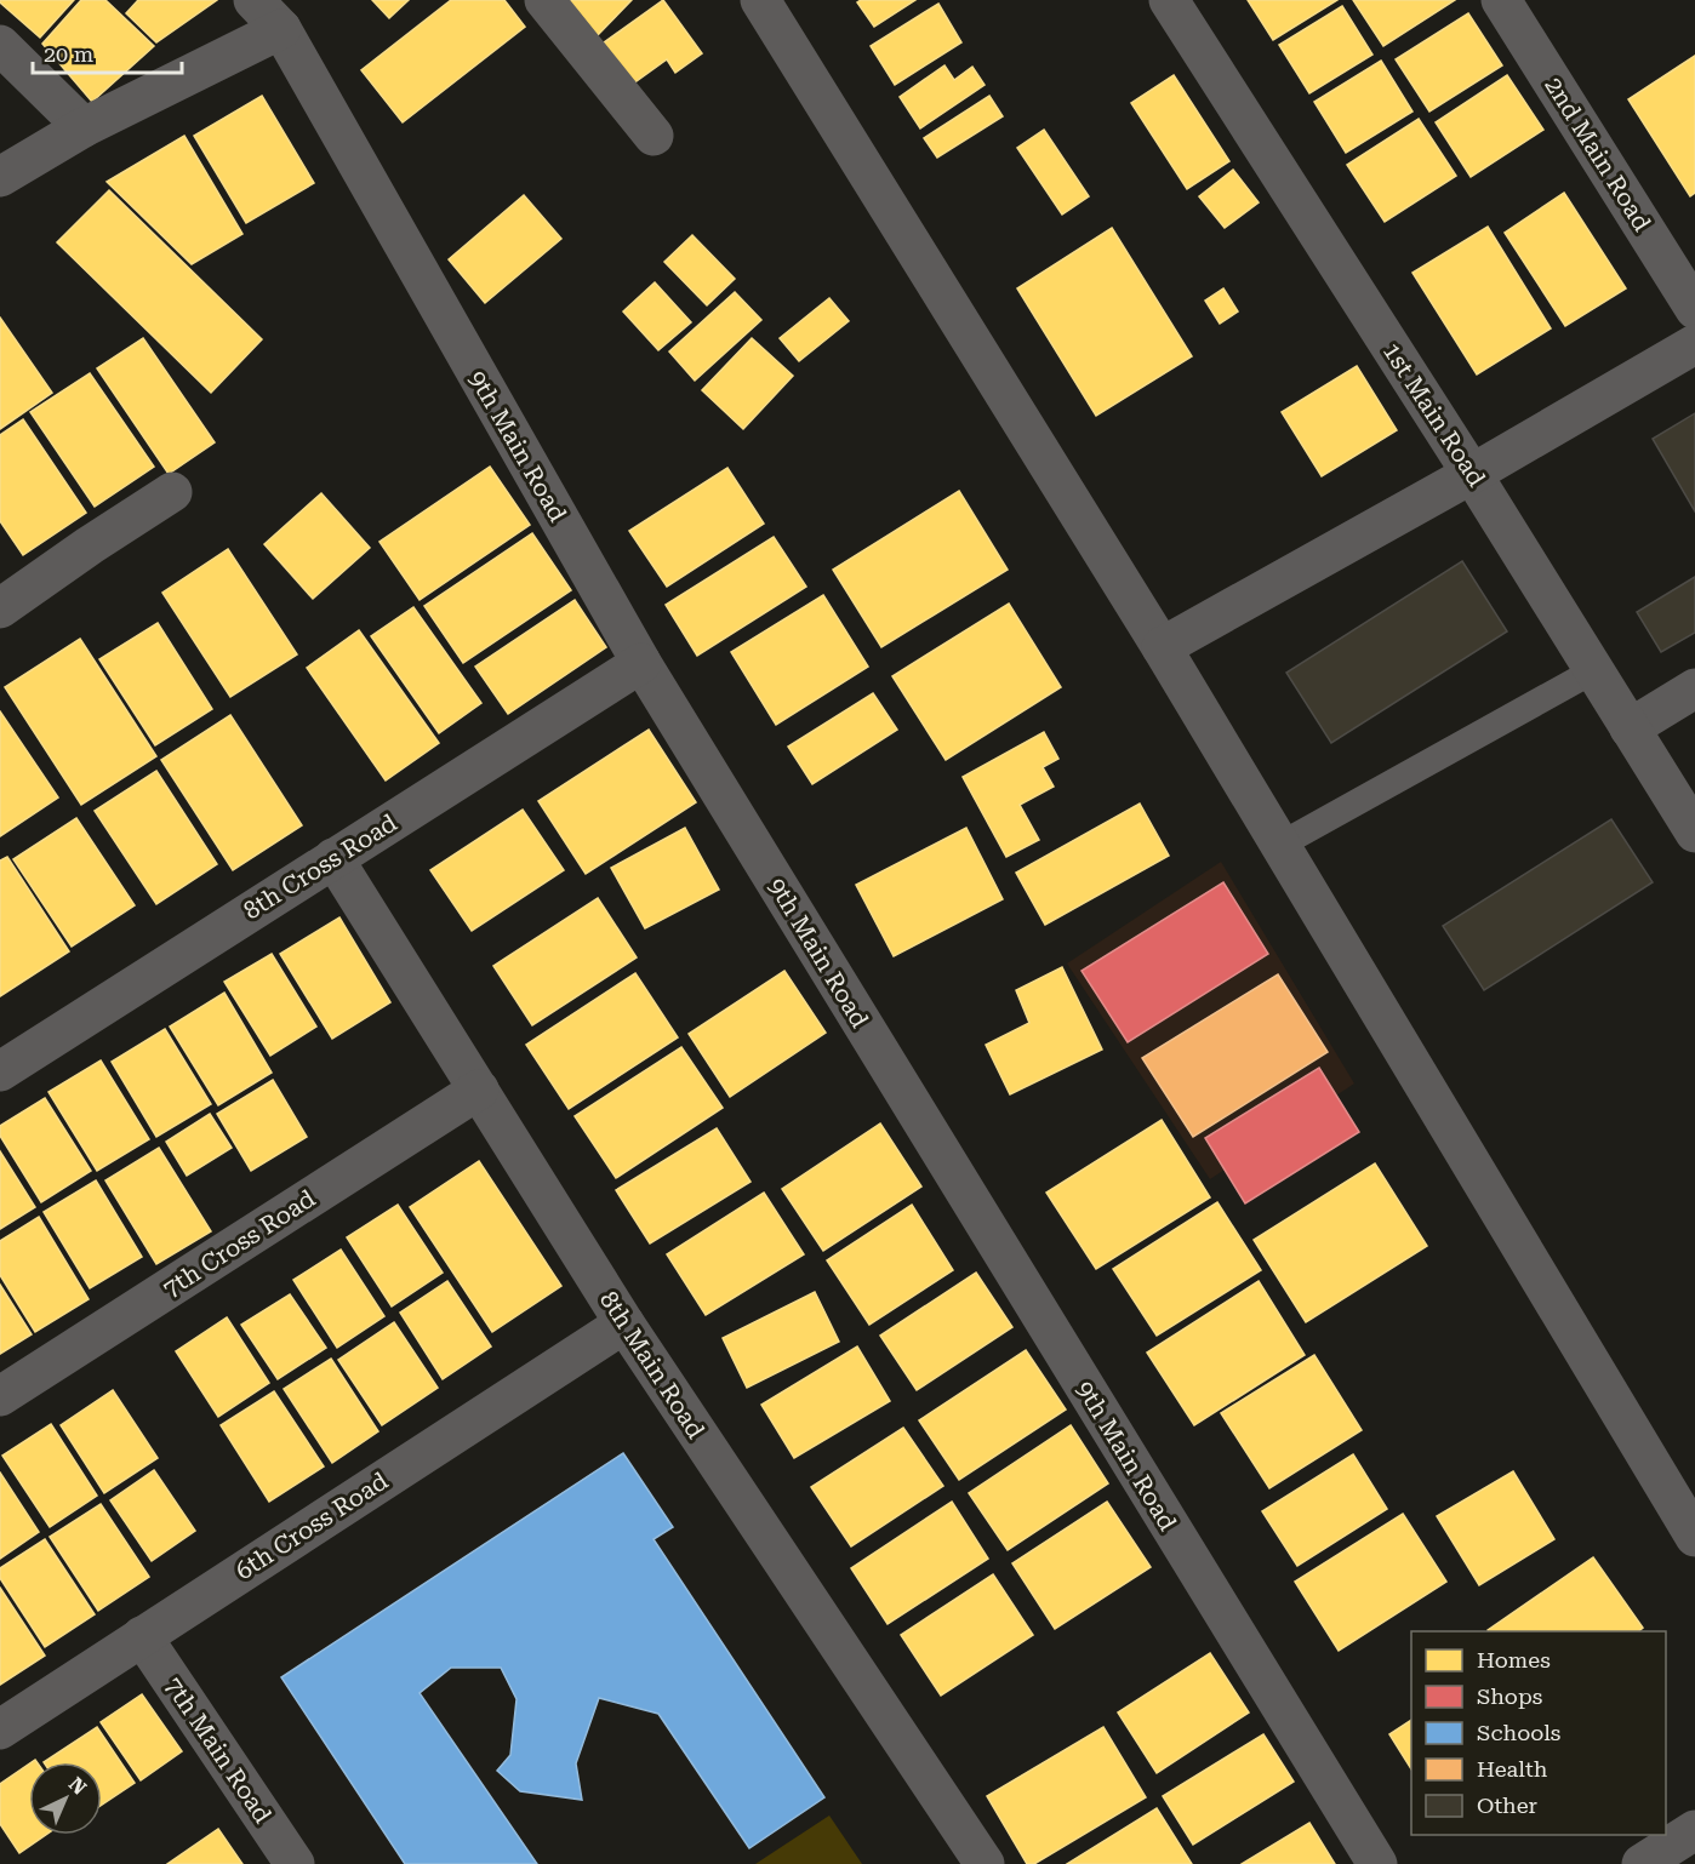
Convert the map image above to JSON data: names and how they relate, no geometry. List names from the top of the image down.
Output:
{
  "streets": {
    "street": [
      "2nd Main Road",
      "1st Main Road",
      "9th Main Road",
      "8th Cross Road",
      "7th Cross Road",
      "8th Main Road",
      "6th Cross Road",
      "7th Main Road"
    ]
  },
  "crossings": [
    ["9th Main Road", "8th Cross Road"],
    ["8th Cross Road", "8th Main Road"],
    ["7th Cross Road", "8th Main Road"],
    ["8th Main Road", "6th Cross Road"],
    ["6th Cross Road", "7th Main Road"]
  ],
  "legend": [
    "Homes",
    "Shops",
    "Schools",
    "Health",
    "Other"
  ],
  "scale_bar": "20 m",
  "north": "top right"
}
